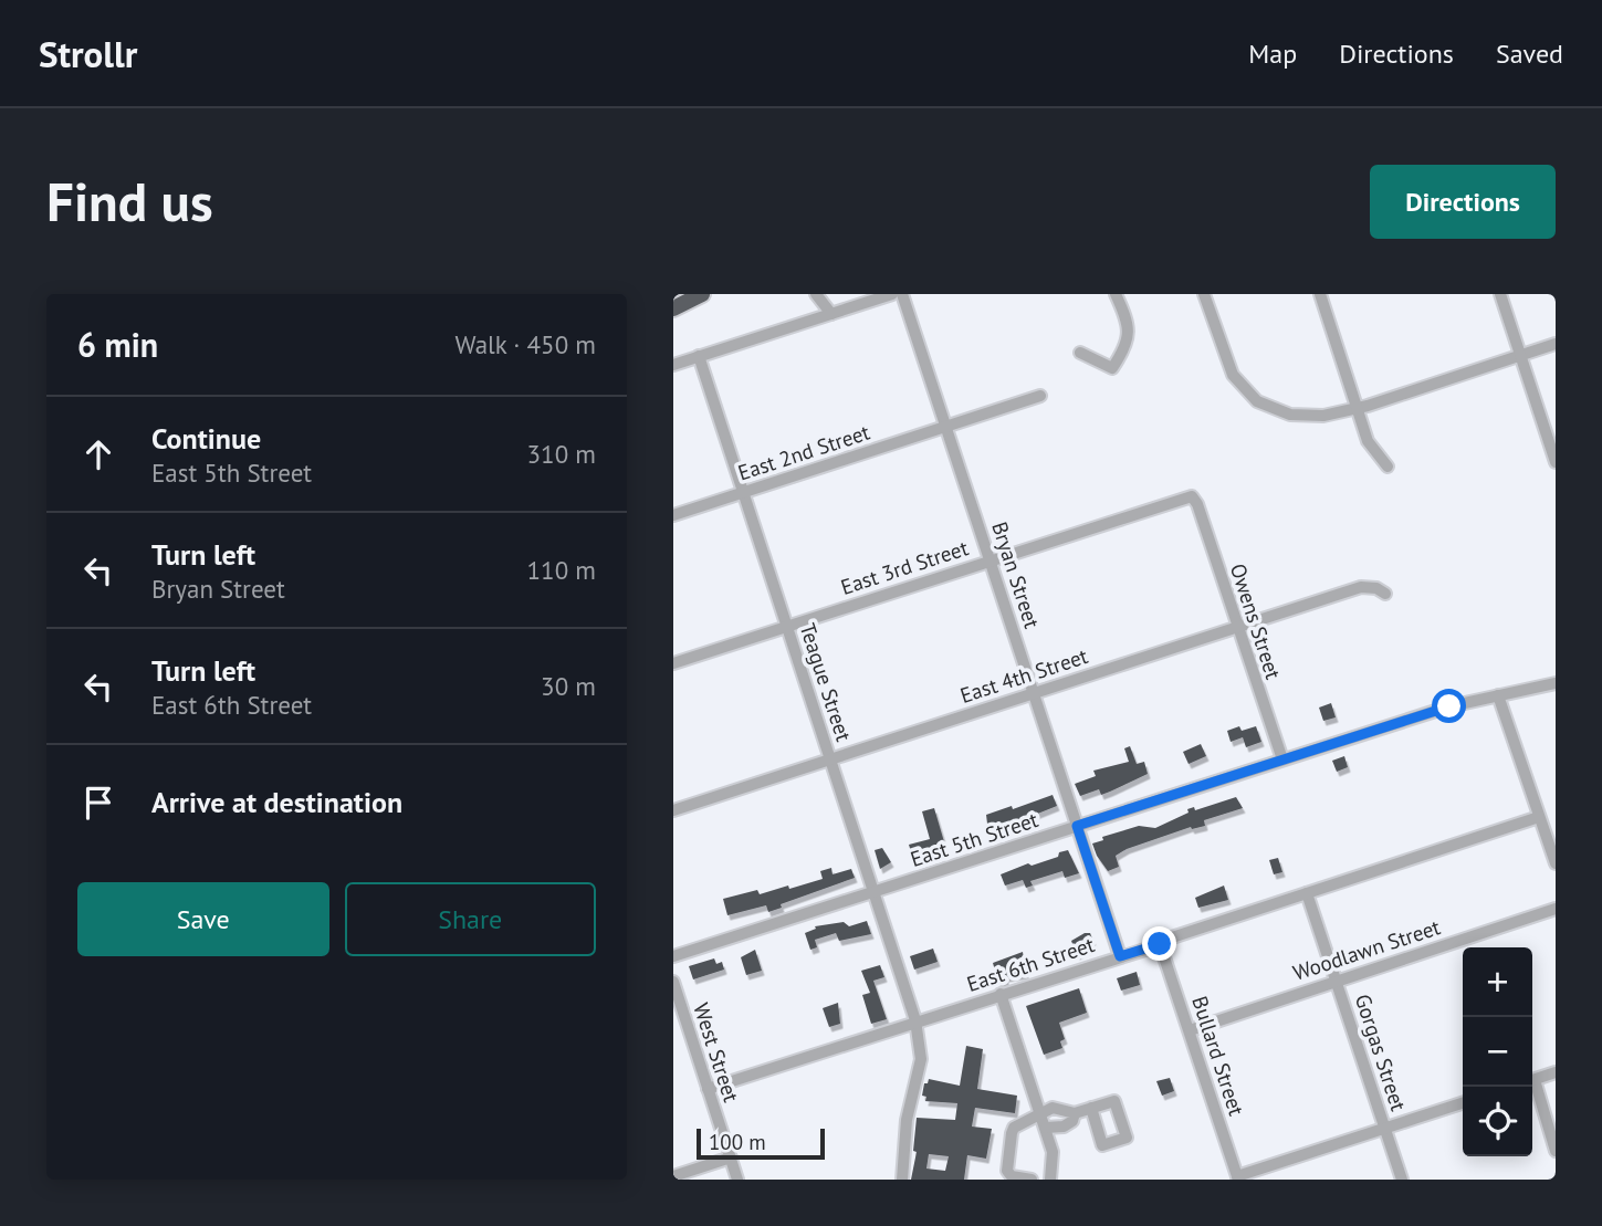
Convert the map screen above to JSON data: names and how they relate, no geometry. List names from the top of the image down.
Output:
{
  "streets": {
    "street": [
      "East 2nd Street",
      "East 3rd Street",
      "Bryan Street",
      "Owens Street",
      "East 4th Street",
      "Teague Street",
      "East 5th Street",
      "Woodlawn Street",
      "East 6th Street",
      "West Street",
      "Gorgas Street",
      "Bullard Street"
    ]
  },
  "crossings": [
    ["East 2nd Street", "Bryan Street"],
    ["East 2nd Street", "Teague Street"],
    ["East 3rd Street", "Bryan Street"],
    ["East 3rd Street", "Owens Street"],
    ["East 3rd Street", "Teague Street"],
    ["Bryan Street", "East 4th Street"],
    ["Bryan Street", "East 5th Street"],
    ["Bryan Street", "East 6th Street"],
    ["Owens Street", "East 4th Street"],
    ["Owens Street", "East 5th Street"],
    ["East 4th Street", "Teague Street"],
    ["Teague Street", "East 5th Street"],
    ["Teague Street", "East 6th Street"],
    ["Woodlawn Street", "Gorgas Street"],
    ["Woodlawn Street", "Bullard Street"],
    ["East 6th Street", "West Street"],
    ["East 6th Street", "Gorgas Street"],
    ["East 6th Street", "Bullard Street"]
  ],
  "scale_bar": "100 m",
  "page": {
    "header": "Strollr",
    "nav": ["Map", "Directions", "Saved"],
    "buttons": [
      "Directions",
      ["Save", "Share"]
    ],
    "title": "Find us",
    "heading": ["6 min", "Walk · 450 m"],
    "list": [
      ["Continue", "East 5th Street", "310 m"],
      ["Turn left", "Bryan Street", "110 m"],
      ["Turn left", "East 6th Street", "30 m"],
      "Arrive at destination"
    ],
    "map_buttons": ["+", "−"],
    "scale": "100 m"
  }
}
